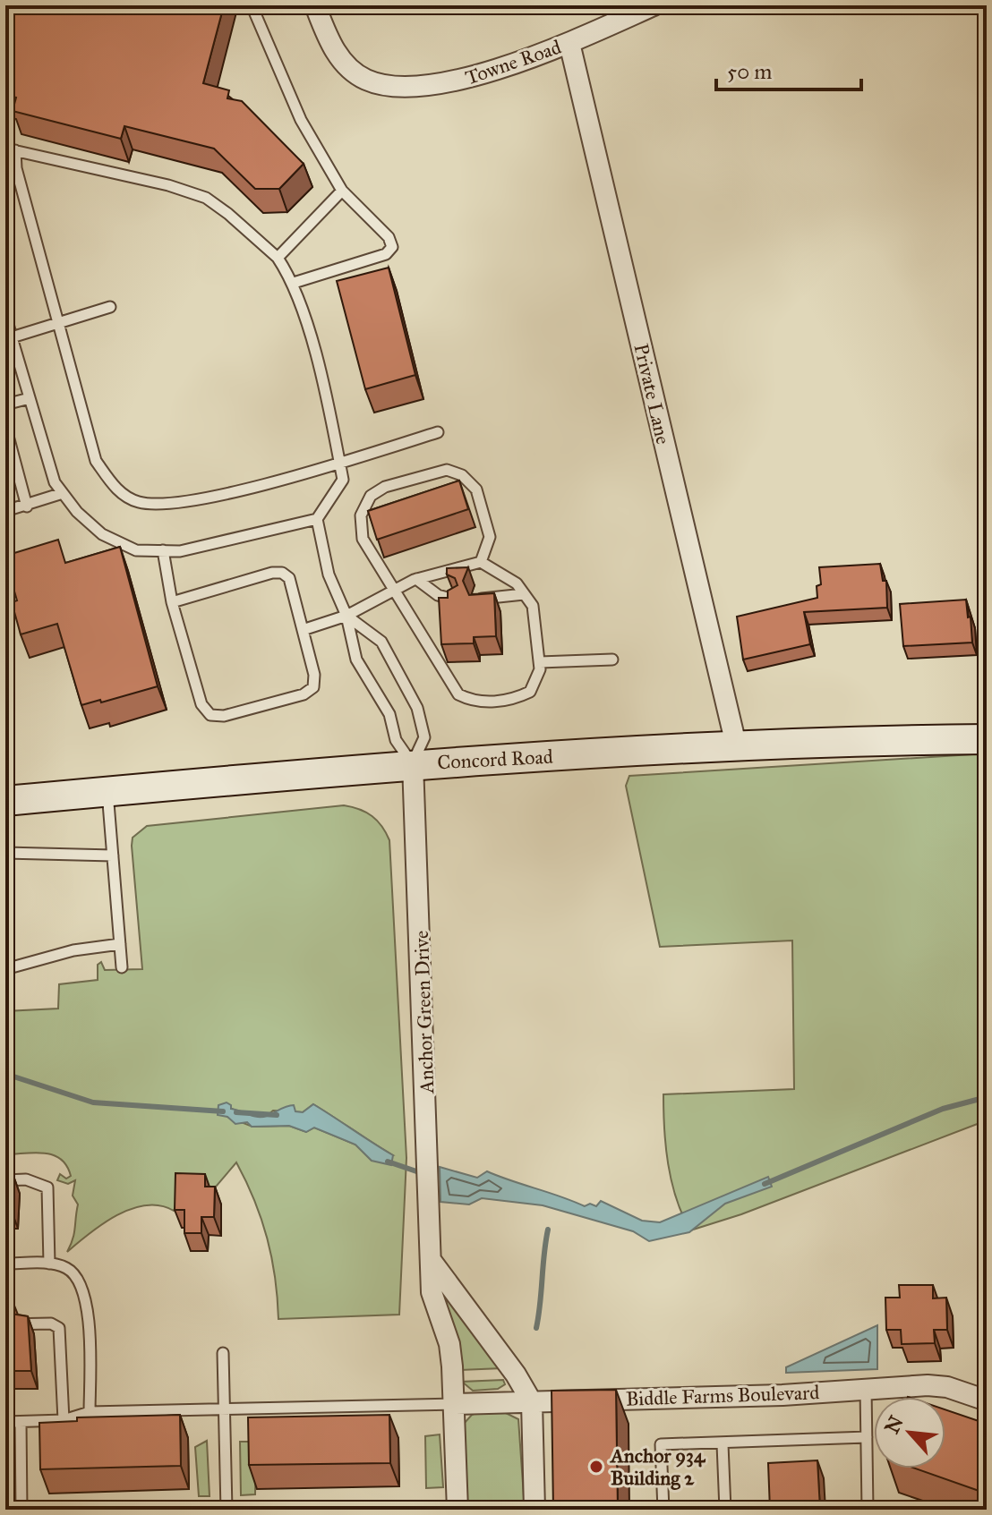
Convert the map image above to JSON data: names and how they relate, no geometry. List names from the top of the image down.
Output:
{
  "streets": {
    "street": [
      "Towne Road",
      "Private Lane",
      "Concord Road",
      "Anchor Green Drive",
      "Biddle Farms Boulevard"
    ]
  },
  "crossings": [
    ["Towne Road", "Private Lane"],
    ["Private Lane", "Concord Road"],
    ["Concord Road", "Anchor Green Drive"],
    ["Anchor Green Drive", "Biddle Farms Boulevard"]
  ],
  "places": ["Anchor 934 Building 2"],
  "scale_bar": "50 m",
  "north": "top left"
}
